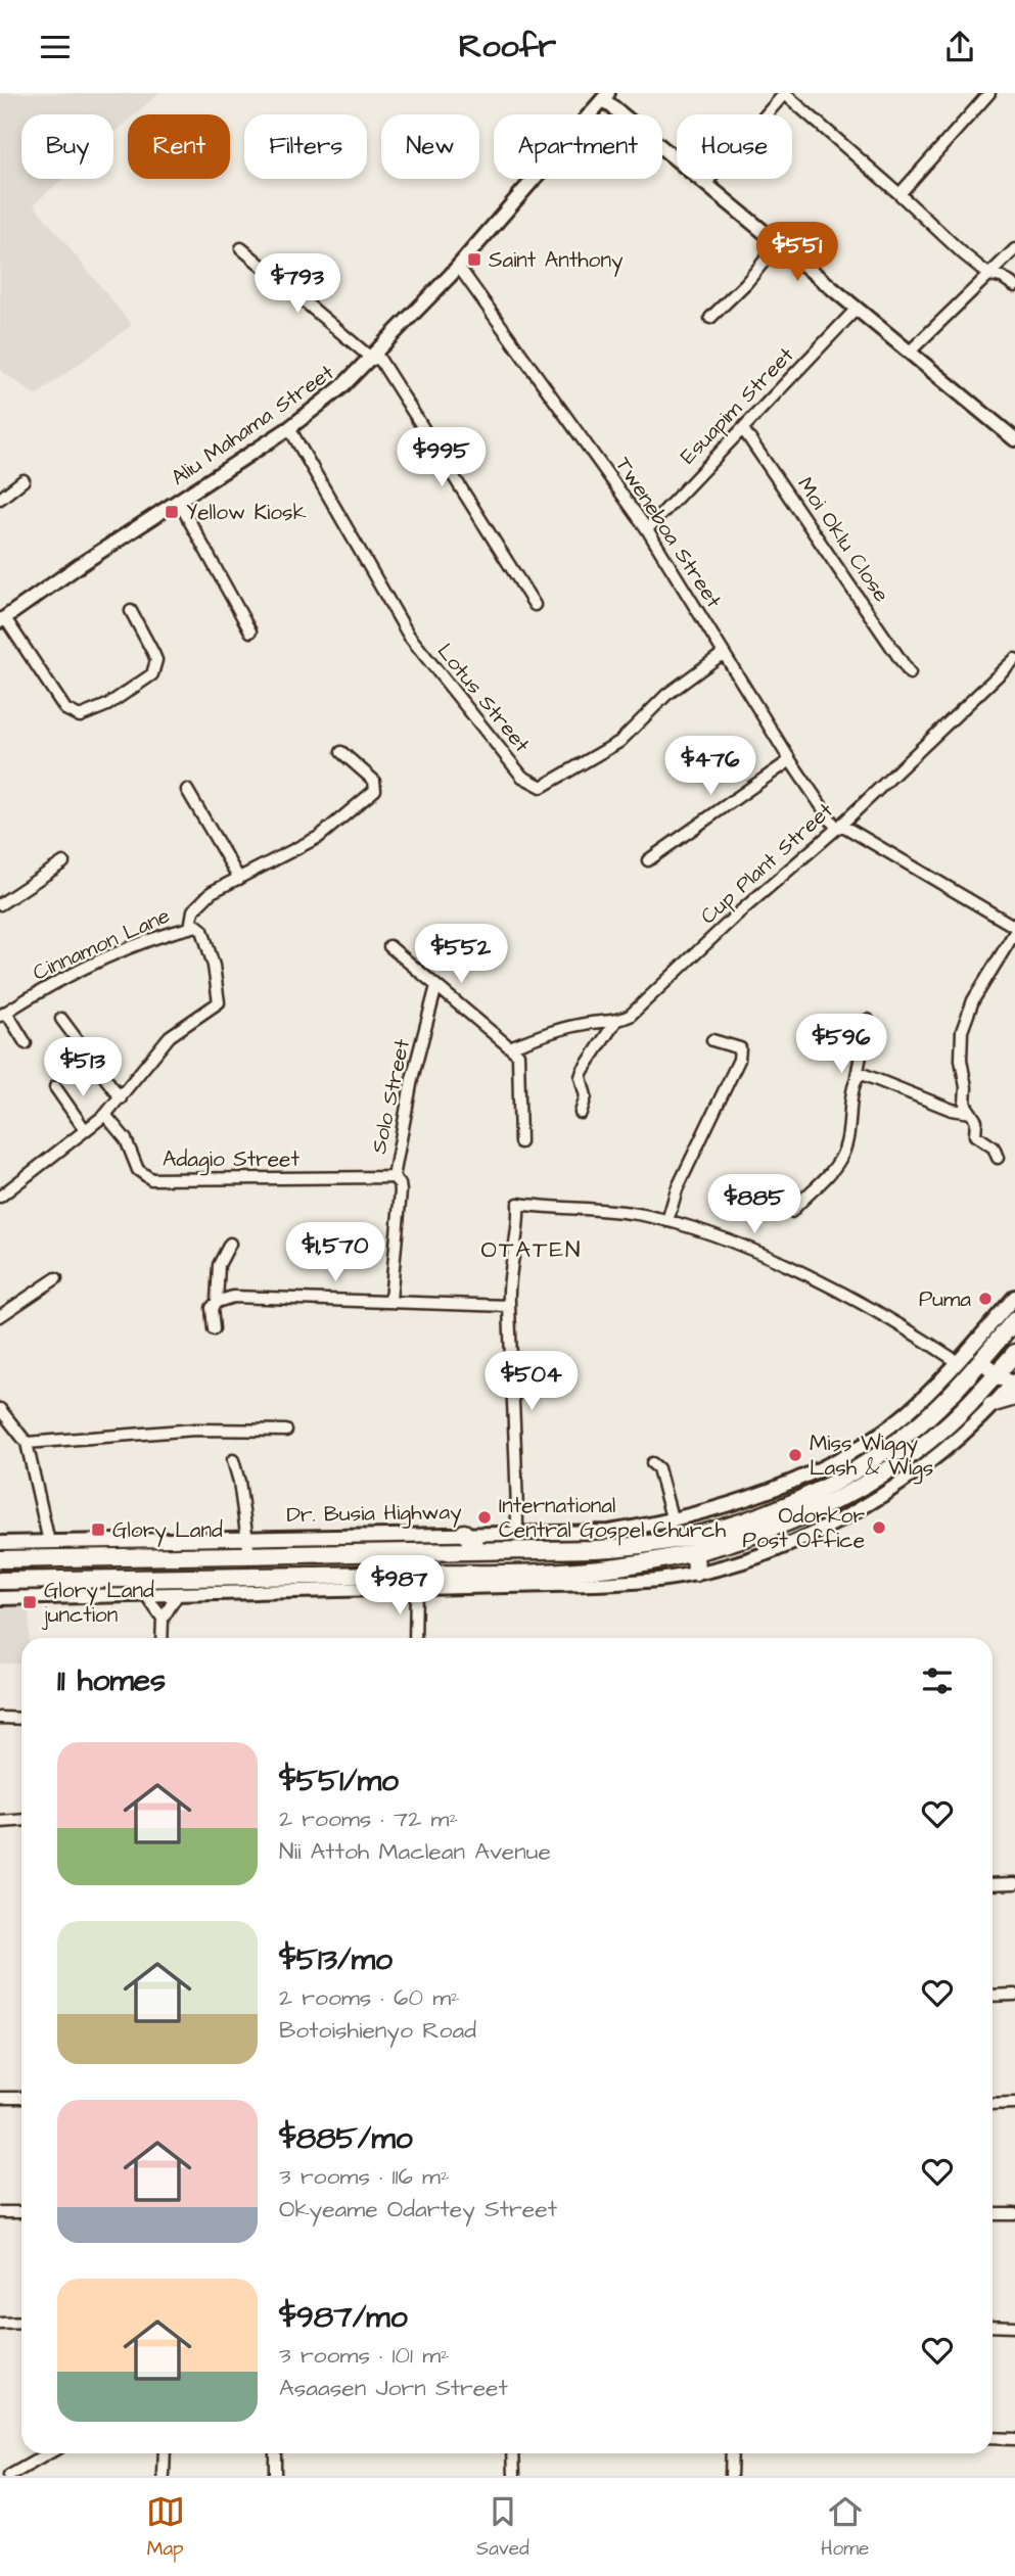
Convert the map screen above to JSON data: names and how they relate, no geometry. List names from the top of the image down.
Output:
{
  "streets": {
    "highway": ["Dr. Busia Highway"],
    "street": [
      "Esuapim Street",
      "Aliu Mahama Street",
      "Tweneboa Street",
      "Moi Oklu Close",
      "Lotus Street",
      "Cup Plant Street",
      "Cinnamon Lane",
      "Solo Street",
      "Adagio Street"
    ]
  },
  "crossings": [
    ["Esuapim Street", "Tweneboa Street"],
    ["Esuapim Street", "Moi Oklu Close"],
    ["Aliu Mahama Street", "Tweneboa Street"],
    ["Aliu Mahama Street", "Lotus Street"],
    ["Tweneboa Street", "Lotus Street"],
    ["Tweneboa Street", "Cup Plant Street"],
    ["Solo Street", "Adagio Street"]
  ],
  "districts": ["OTATEN"],
  "places": {
    "transit": [
      "Saint Anthony",
      "Yellow Kiosk",
      "Glory Land",
      "Glory Land junction"
    ],
    "other": [
      "Puma",
      "Miss Wiggy Lash & Wigs",
      "International Central Gospel Church",
      "Odorkor Post Office"
    ]
  },
  "page": {
    "header": "Roofr",
    "chip": [
      "Buy",
      "Rent",
      "Filters",
      "New",
      "Apartment",
      "House"
    ],
    "price": [
      "$551",
      "$793",
      "$995",
      "$476",
      "$552",
      "$596",
      "$513",
      "$885",
      "$1,570",
      "$504",
      "$987"
    ],
    "heading": "11 homes",
    "list": [
      {
        "name": "$551/mo",
        "note": "2 rooms · 72 m² · Nii Attoh Maclean Avenue"
      },
      {
        "name": "$513/mo",
        "note": "2 rooms · 60 m² · Botoishienyo Road"
      },
      {
        "name": "$885/mo",
        "note": "3 rooms · 116 m² · Okyeame Odartey Street"
      },
      {
        "name": "$987/mo",
        "note": "3 rooms · 101 m² · Asaasen Jorn Street"
      }
    ],
    "tabs": ["Map", "Saved", "Home"]
  }
}
